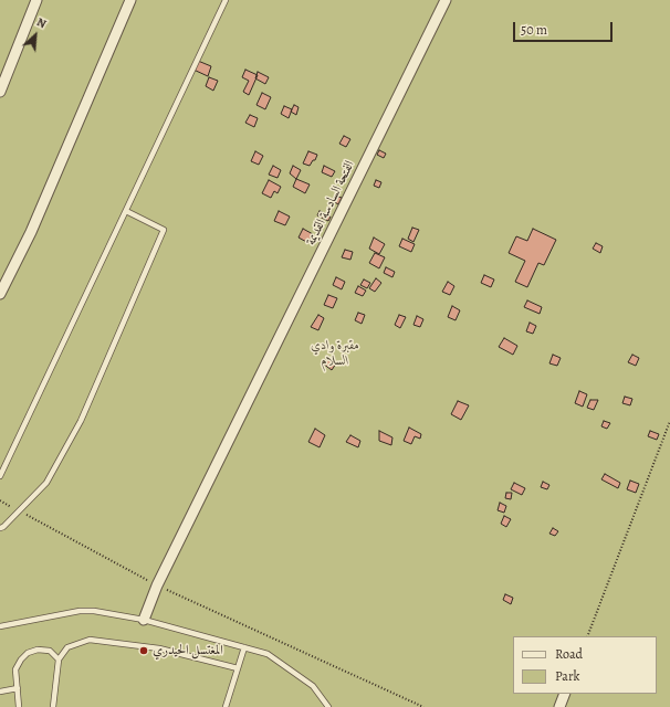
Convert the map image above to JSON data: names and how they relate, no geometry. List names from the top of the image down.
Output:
{
  "streets": {
    "street": ["الفتحة السادسة القديمة"]
  },
  "parks": ["مقبرة وادي السلام"],
  "places": ["المغتسل الحيدري"],
  "legend": ["Road", "Park"],
  "scale_bar": "50 m",
  "north": "top right"
}
